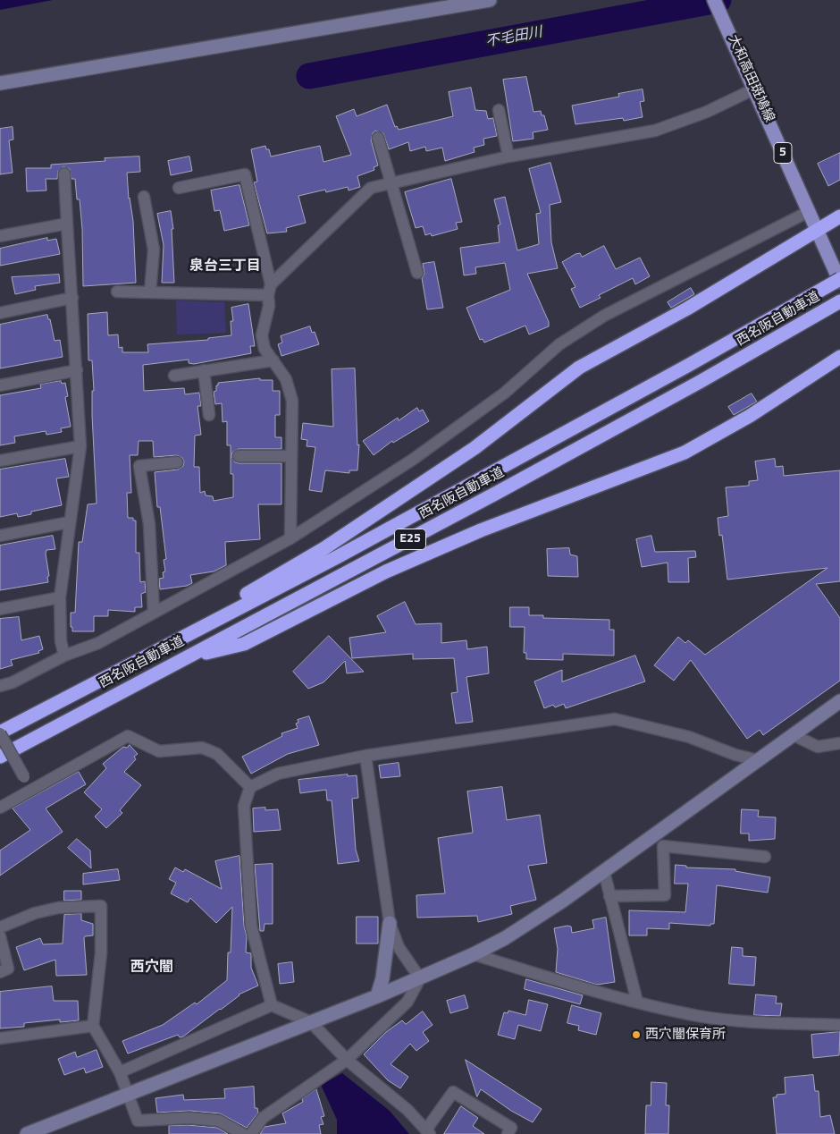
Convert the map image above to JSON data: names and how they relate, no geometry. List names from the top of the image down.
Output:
{
  "streets": {
    "highway": ["西名阪自動車道", "E25"],
    "main road": ["大和高田斑鳩線", "5"]
  },
  "crossings": [
    ["大和高田斑鳩線", "西名阪自動車道"]
  ],
  "districts": ["泉台三丁目", "西穴闇"],
  "water": ["不毛田川"],
  "places": ["西穴闇保育所"]
}
